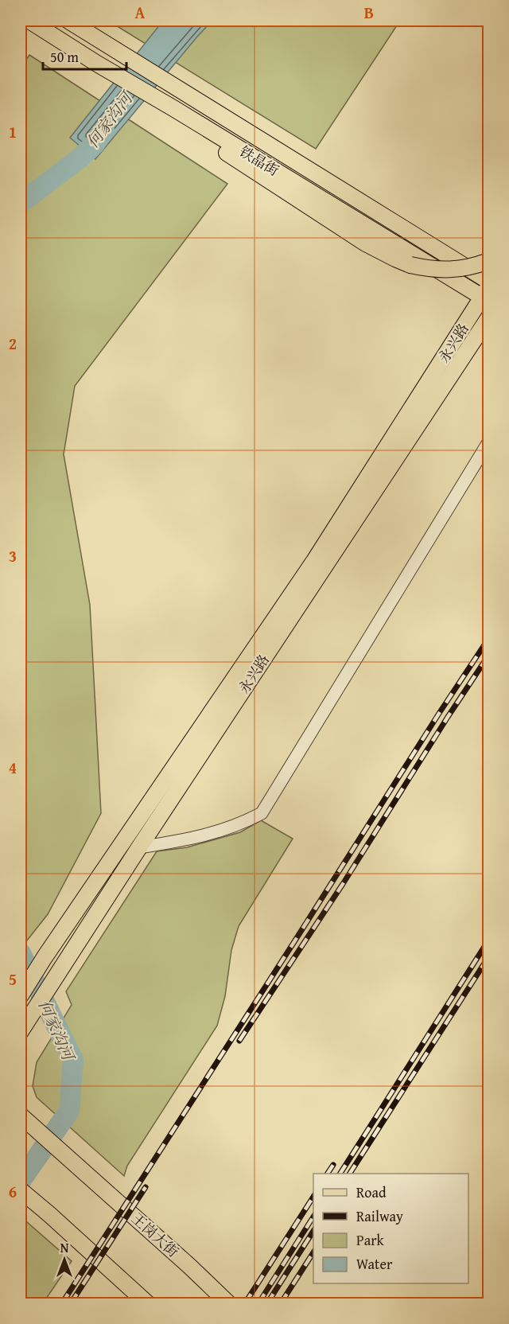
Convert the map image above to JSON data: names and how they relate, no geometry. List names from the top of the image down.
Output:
{
  "streets": {
    "main road": ["铁晶街", "永兴路", "王岗大街"]
  },
  "crossings": [
    ["铁晶街", "永兴路"]
  ],
  "water": ["何家沟河"],
  "legend": [
    "Road",
    "Railway",
    "Park",
    "Water"
  ],
  "scale_bar": "50 m",
  "north": "top",
  "grid": {
    "columns": ["A", "B"],
    "rows": [
      "1",
      "2",
      "3",
      "4",
      "5",
      "6"
    ]
  }
}
